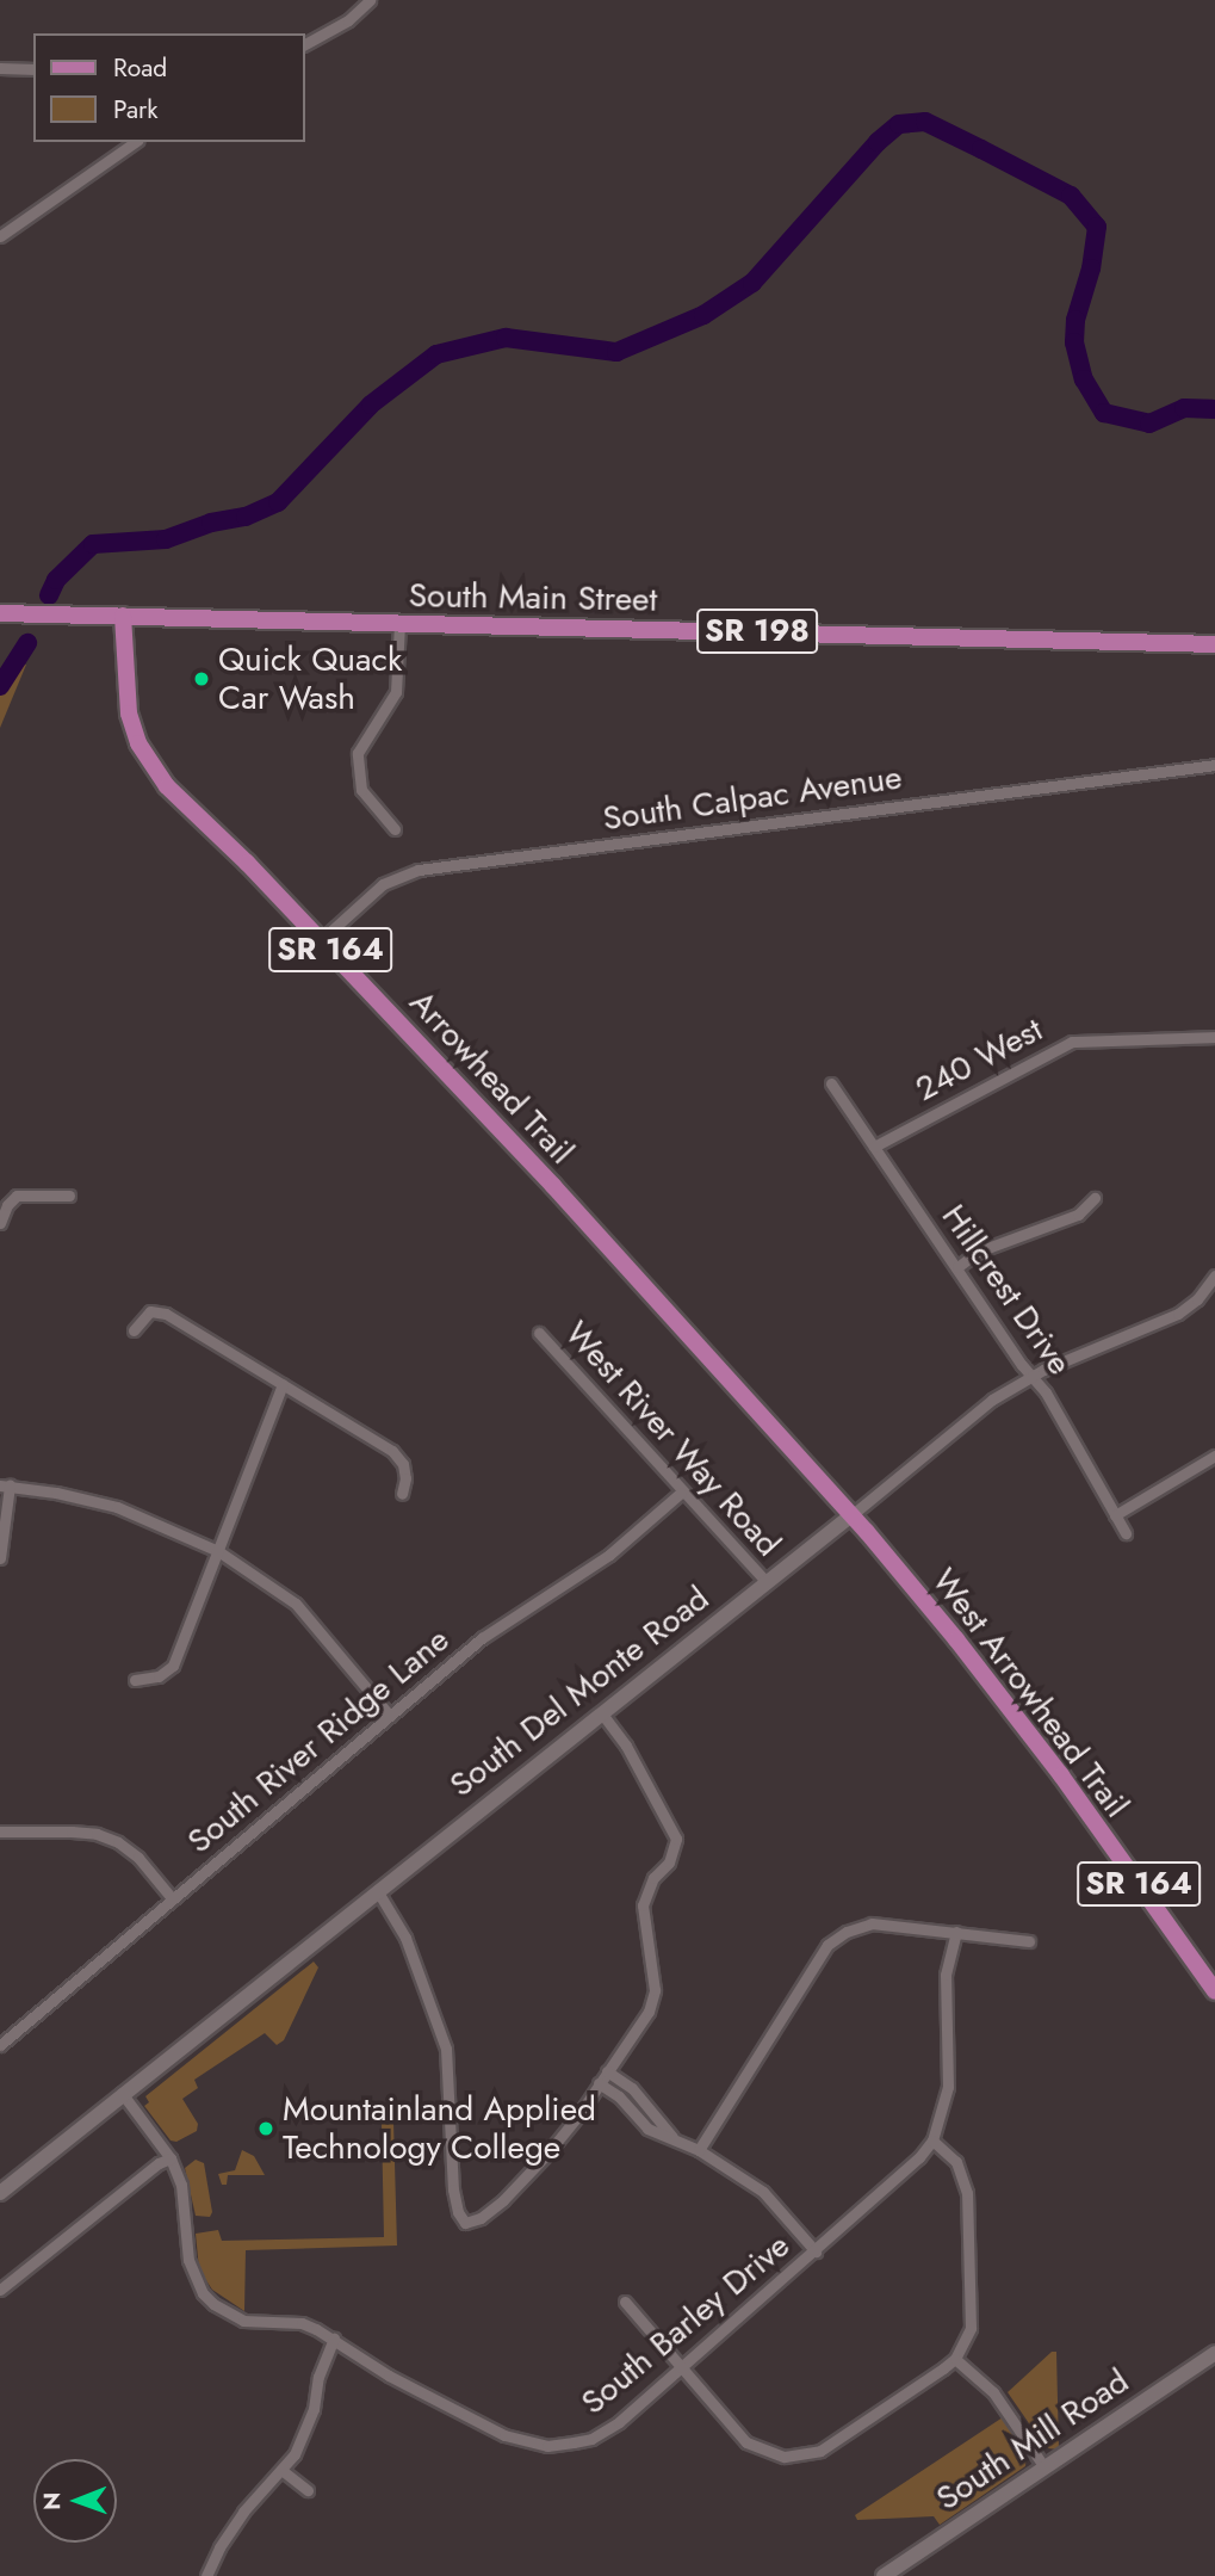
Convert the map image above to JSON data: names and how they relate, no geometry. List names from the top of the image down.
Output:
{
  "streets": {
    "main road": [
      "South Main Street",
      "SR 198",
      "SR 164",
      "Arrowhead Trail",
      "West Arrowhead Trail"
    ],
    "street": [
      "South Calpac Avenue",
      "240 West",
      "Hillcrest Drive",
      "West River Way Road",
      "South Del Monte Road",
      "South River Ridge Lane",
      "South Barley Drive",
      "South Mill Road"
    ]
  },
  "crossings": [
    ["South Main Street", "Arrowhead Trail"],
    ["South Calpac Avenue", "Arrowhead Trail"],
    ["240 West", "Hillcrest Drive"],
    ["Arrowhead Trail", "South Del Monte Road"],
    ["Arrowhead Trail", "West Arrowhead Trail"],
    ["Hillcrest Drive", "South Del Monte Road"],
    ["West River Way Road", "South Del Monte Road"],
    ["West River Way Road", "South River Ridge Lane"],
    ["South Del Monte Road", "West Arrowhead Trail"]
  ],
  "places": ["Quick Quack Car Wash", "Mountainland Applied Technology College"],
  "legend": ["Road", "Park"],
  "north": "left"
}
